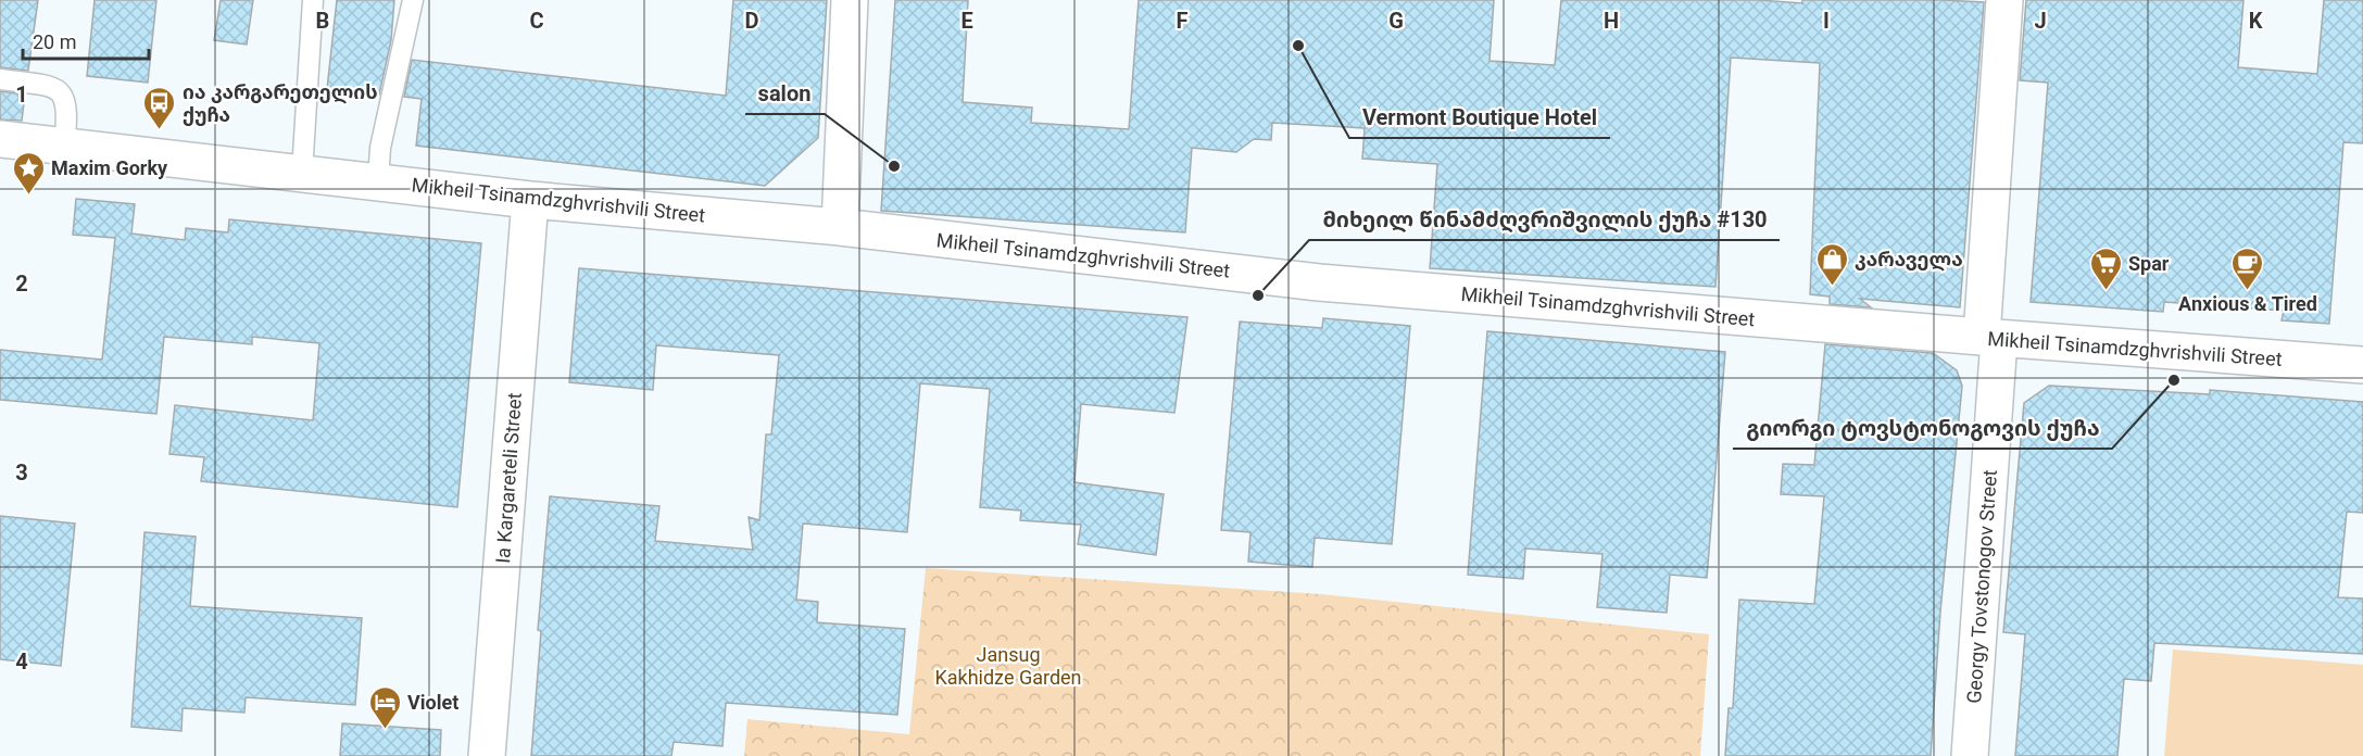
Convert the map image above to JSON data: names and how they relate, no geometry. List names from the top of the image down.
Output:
{
  "streets": {
    "street": ["Mikheil Tsinamdzghvrishvili Street", "Ia Kargareteli Street", "Georgy Tovstonogov Street"]
  },
  "crossings": [
    ["Mikheil Tsinamdzghvrishvili Street", "Ia Kargareteli Street"],
    ["Mikheil Tsinamdzghvrishvili Street", "Georgy Tovstonogov Street"]
  ],
  "parks": ["Jansug Kakhidze Garden"],
  "places": {
    "other": [
      "Vermont Boutique Hotel",
      "salon",
      "მიხეილ წინამძღვრიშვილის ქუჩა #130",
      "გიორგი ტოვსტონოგოვის ქუჩა"
    ],
    "bus stop": ["ია კარგარეთელის ქუჩა"],
    "place": ["Maxim Gorky"],
    "shop": ["კარაველა"],
    "supermarket": ["Spar"],
    "cafe": ["Anxious & Tired"],
    "hotel": ["Violet"]
  },
  "scale_bar": "20 m",
  "grid": {
    "columns": [
      "B",
      "C",
      "D",
      "E",
      "F",
      "G",
      "H",
      "I",
      "J",
      "K"
    ],
    "rows": [
      "1",
      "2",
      "3",
      "4"
    ]
  }
}
